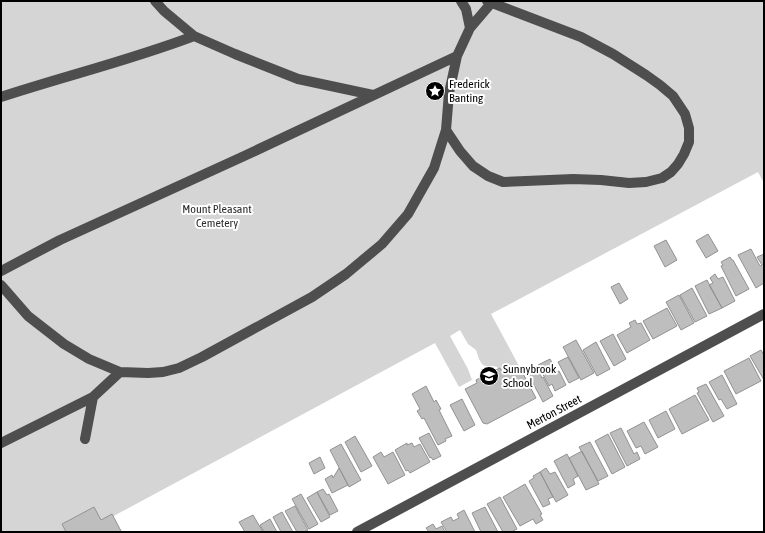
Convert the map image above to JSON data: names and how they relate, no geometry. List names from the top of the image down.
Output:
{
  "streets": {
    "street": ["Merton Street"]
  },
  "parks": ["Mount Pleasant Cemetery"],
  "places": {
    "place": ["Frederick Banting"],
    "school or university": ["Sunnybrook School"]
  }
}
